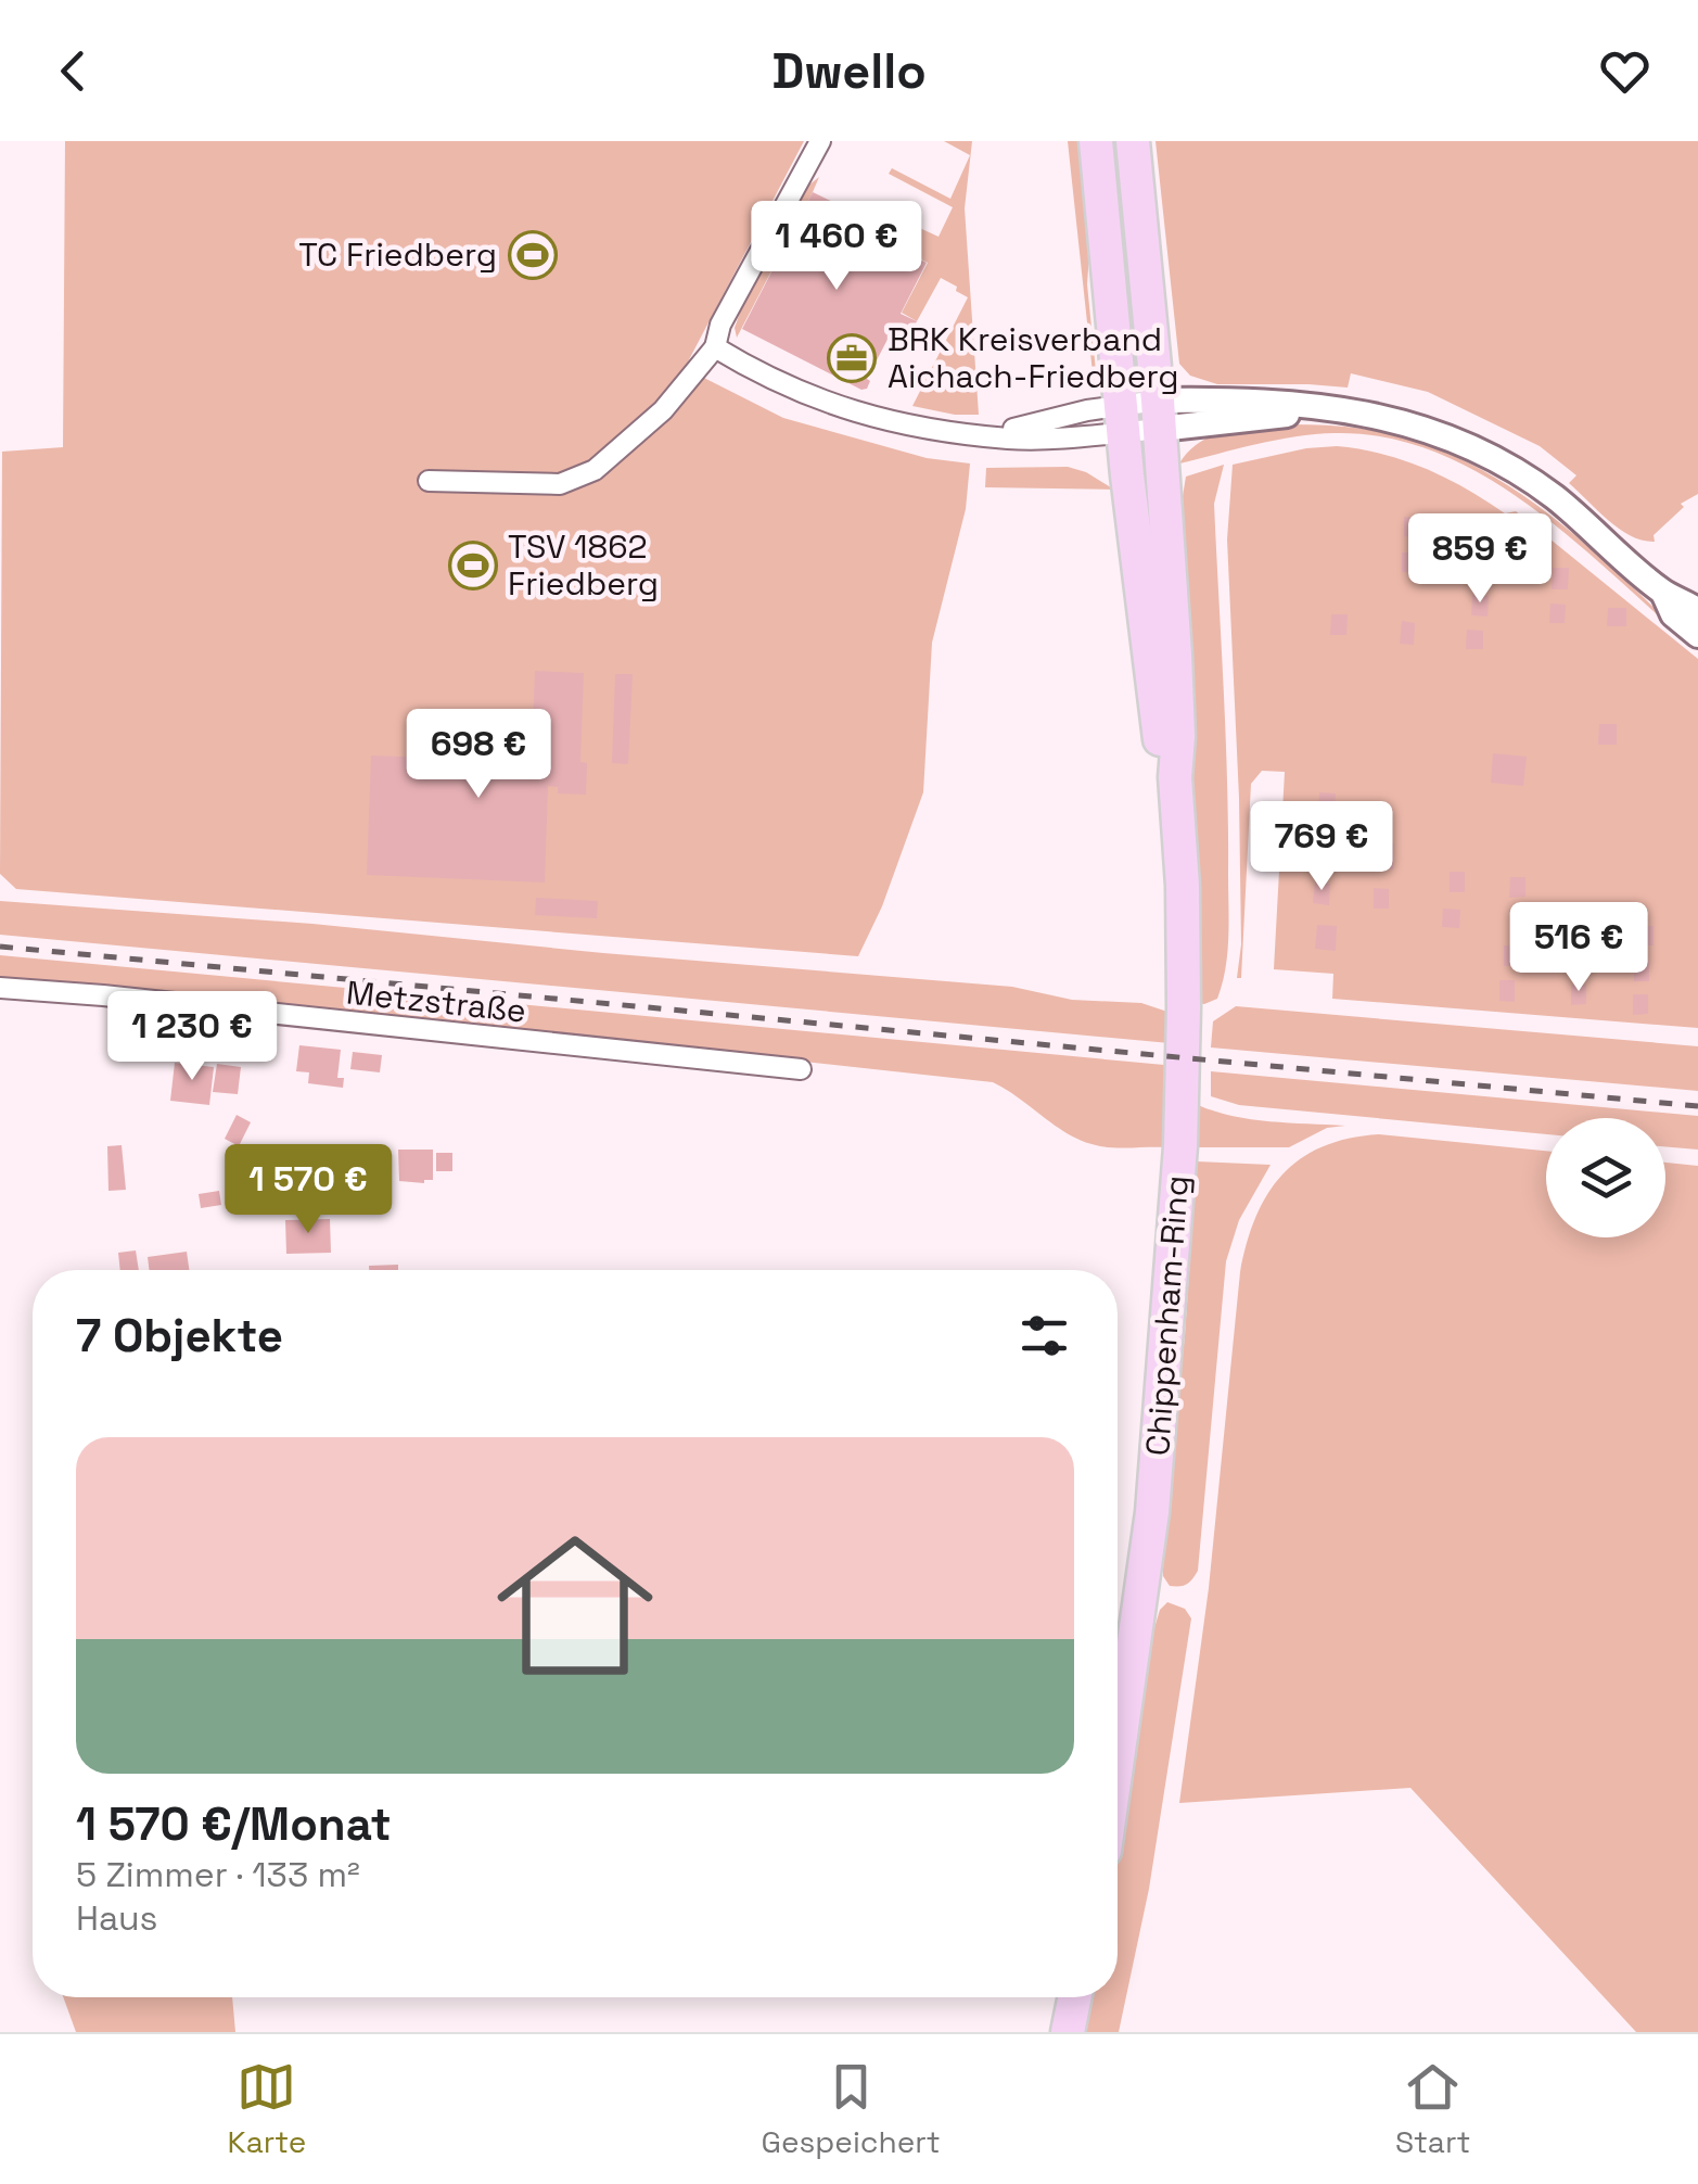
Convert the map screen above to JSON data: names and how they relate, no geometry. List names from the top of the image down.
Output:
{
  "streets": {
    "main road": ["Chippenham-Ring"],
    "street": ["Metzstraße"]
  },
  "places": {
    "sports": ["TC Friedberg", "TSV 1862 Friedberg"],
    "office": ["BRK Kreisverband Aichach-Friedberg"]
  },
  "page": {
    "header": "Dwello",
    "price": [
      "1 460 €",
      "859 €",
      "698 €",
      "769 €",
      "516 €",
      "1 230 €",
      "1 570 €"
    ],
    "heading": "7 Objekte",
    "list": [
      {
        "name": "1 570 €/Monat",
        "note": "5 Zimmer · 133 m² · Haus"
      }
    ],
    "tabs": ["Karte", "Gespeichert", "Start"]
  }
}
